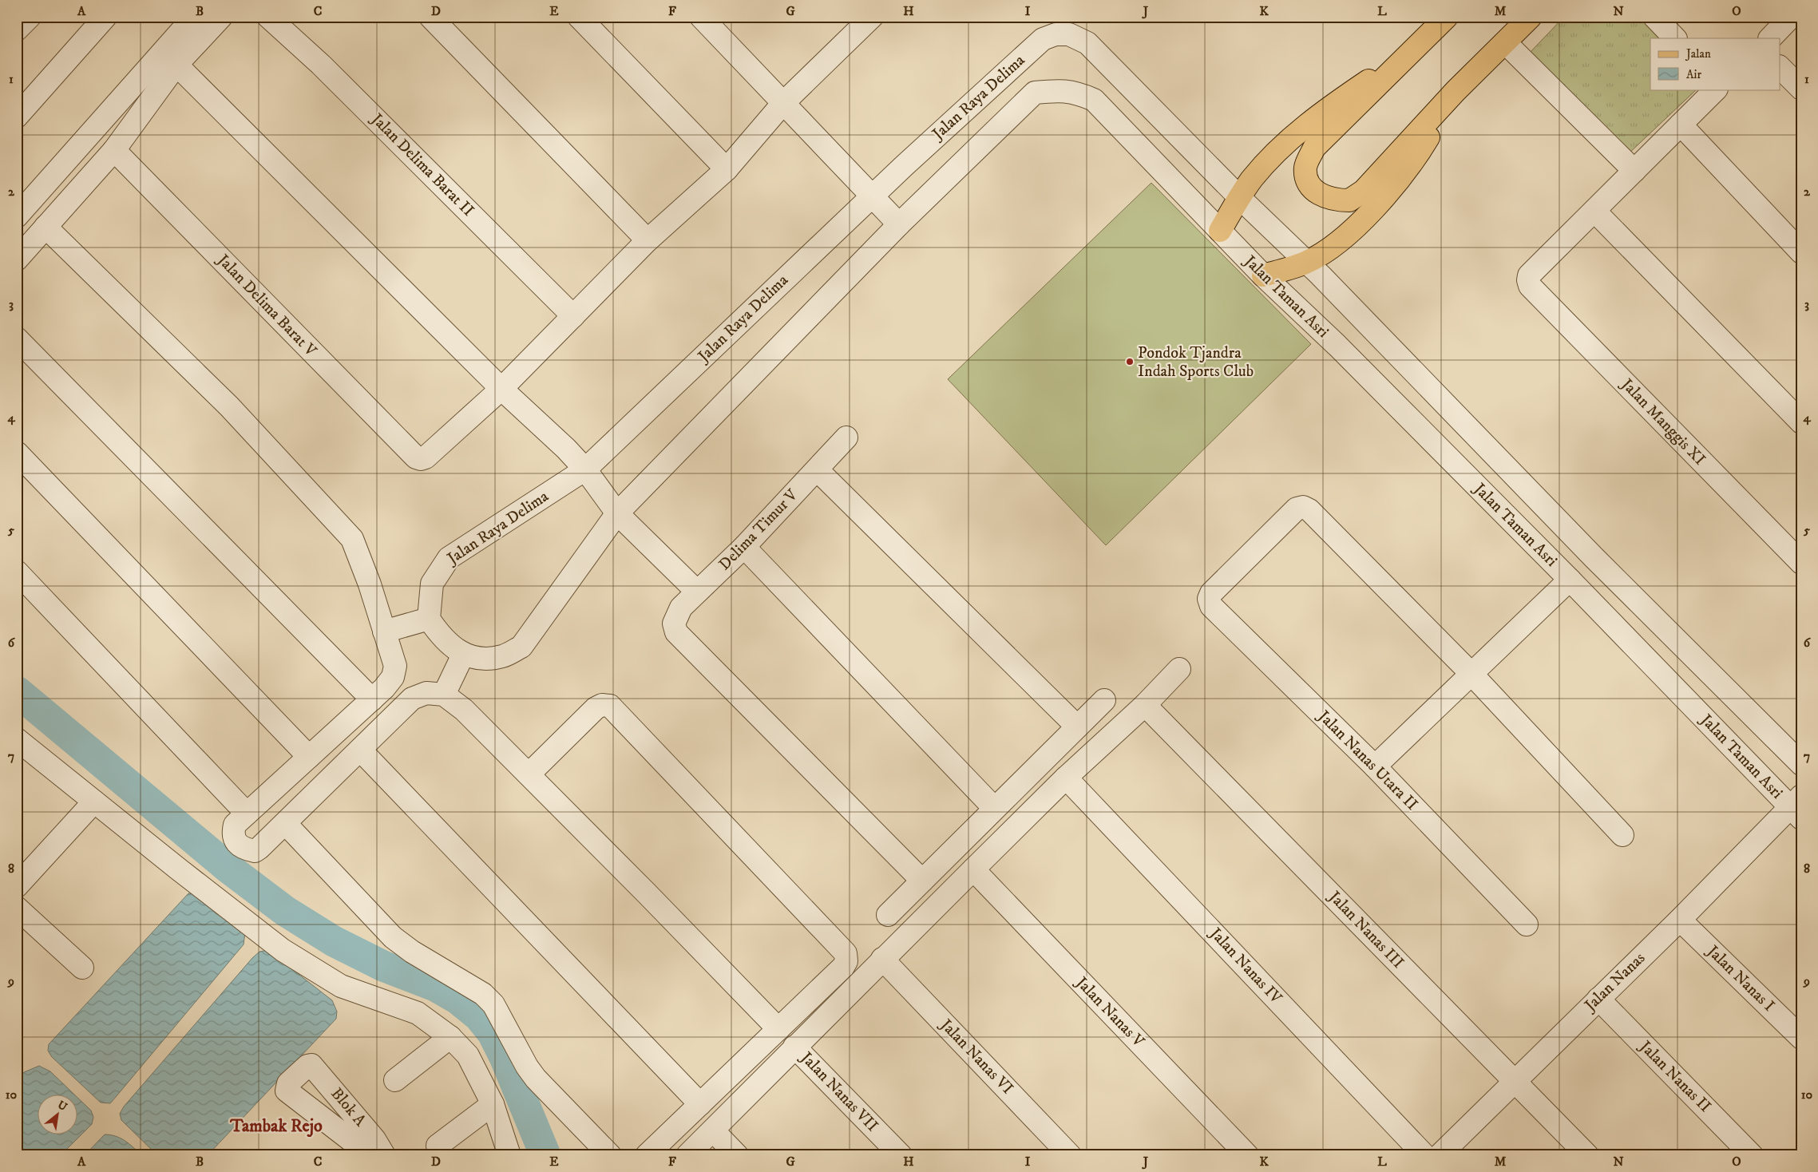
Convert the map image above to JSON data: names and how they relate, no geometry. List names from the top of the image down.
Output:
{
  "streets": {
    "street": [
      "Jalan Raya Delima",
      "Jalan Delima Barat II",
      "Jalan Taman Asri",
      "Jalan Delima Barat V",
      "Jalan Manggis XI",
      "Delima Timur V",
      "Jalan Nanas Utara II",
      "Jalan Nanas III",
      "Jalan Nanas IV",
      "Jalan Nanas I",
      "Jalan Nanas",
      "Jalan Nanas V",
      "Jalan Nanas VI",
      "Jalan Nanas II",
      "Jalan Nanas VII",
      "Blok A"
    ]
  },
  "crossings": [
    ["Jalan Raya Delima", "Jalan Taman Asri"],
    ["Jalan Taman Asri", "Jalan Nanas"],
    ["Jalan Nanas III", "Jalan Nanas"],
    ["Jalan Nanas I", "Jalan Nanas"],
    ["Jalan Nanas", "Jalan Nanas II"]
  ],
  "districts": ["Tambak Rejo"],
  "places": ["Pondok Tjandra Indah Sports Club"],
  "legend": ["Jalan", "Air"],
  "north": "top right",
  "grid": {
    "columns": [
      "A",
      "B",
      "C",
      "D",
      "E",
      "F",
      "G",
      "H",
      "I",
      "J",
      "K",
      "L",
      "M",
      "N",
      "O"
    ],
    "rows": [
      "1",
      "2",
      "3",
      "4",
      "5",
      "6",
      "7",
      "8",
      "9",
      "10"
    ]
  }
}
